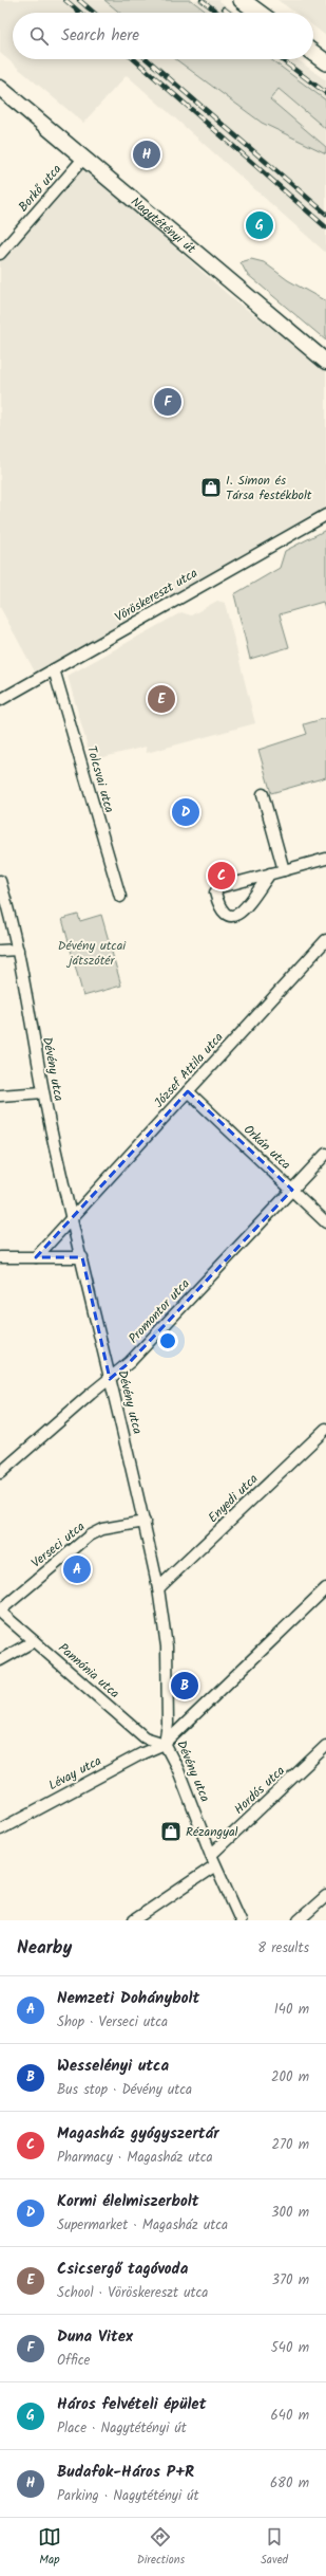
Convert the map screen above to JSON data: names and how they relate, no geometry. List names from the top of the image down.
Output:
{
  "streets": {
    "main road": ["Nagytétényi út"],
    "street": [
      "Borkő utca",
      "Vöröskereszt utca",
      "Tolcsvai utca",
      "Dévény utca",
      "József Attila utca",
      "Orkán utca",
      "Promontor utca",
      "Enyedi utca",
      "Verseci utca",
      "Pannónia utca",
      "Lévay utca",
      "Hordós utca"
    ]
  },
  "crossings": [
    ["Borkő utca", "Nagytétényi út"],
    ["Vöröskereszt utca", "Tolcsvai utca"],
    ["Dévény utca", "József Attila utca"],
    ["Dévény utca", "Promontor utca"],
    ["Dévény utca", "Enyedi utca"],
    ["Dévény utca", "Verseci utca"],
    ["Dévény utca", "Pannónia utca"],
    ["Dévény utca", "Lévay utca"],
    ["Dévény utca", "Hordós utca"],
    ["József Attila utca", "Orkán utca"],
    ["Orkán utca", "Promontor utca"],
    ["Verseci utca", "Pannónia utca"],
    ["Pannónia utca", "Lévay utca"]
  ],
  "parks": ["Dévény utcai játszótér"],
  "places": {
    "shop": ["I. Simon és Társa festékbolt", "Rézangyal"]
  },
  "page": {
    "search": "Search here",
    "pins": [
      "H",
      "G",
      "F",
      "E",
      "D",
      "C",
      "A",
      "B"
    ],
    "heading": ["Nearby", "8 results"],
    "list": [
      {
        "mark": "A",
        "name": "Nemzeti Dohánybolt",
        "note": "Shop · Verseci utca",
        "value": "140 m"
      },
      {
        "mark": "B",
        "name": "Wesselényi utca",
        "note": "Bus stop · Dévény utca",
        "value": "200 m"
      },
      {
        "mark": "C",
        "name": "Magasház gyógyszertár",
        "note": "Pharmacy · Magasház utca",
        "value": "270 m"
      },
      {
        "mark": "D",
        "name": "Kormi élelmiszerbolt",
        "note": "Supermarket · Magasház utca",
        "value": "300 m"
      },
      {
        "mark": "E",
        "name": "Csicsergő tagóvoda",
        "note": "School · Vöröskereszt utca",
        "value": "370 m"
      },
      {
        "mark": "F",
        "name": "Duna Vitex",
        "note": "Office",
        "value": "540 m"
      },
      {
        "mark": "G",
        "name": "Háros felvételi épület",
        "note": "Place · Nagytétényi út",
        "value": "640 m"
      },
      {
        "mark": "H",
        "name": "Budafok-Háros P+R",
        "note": "Parking · Nagytétényi út",
        "value": "680 m"
      }
    ],
    "nav": ["Map", "Directions", "Saved"]
  }
}
